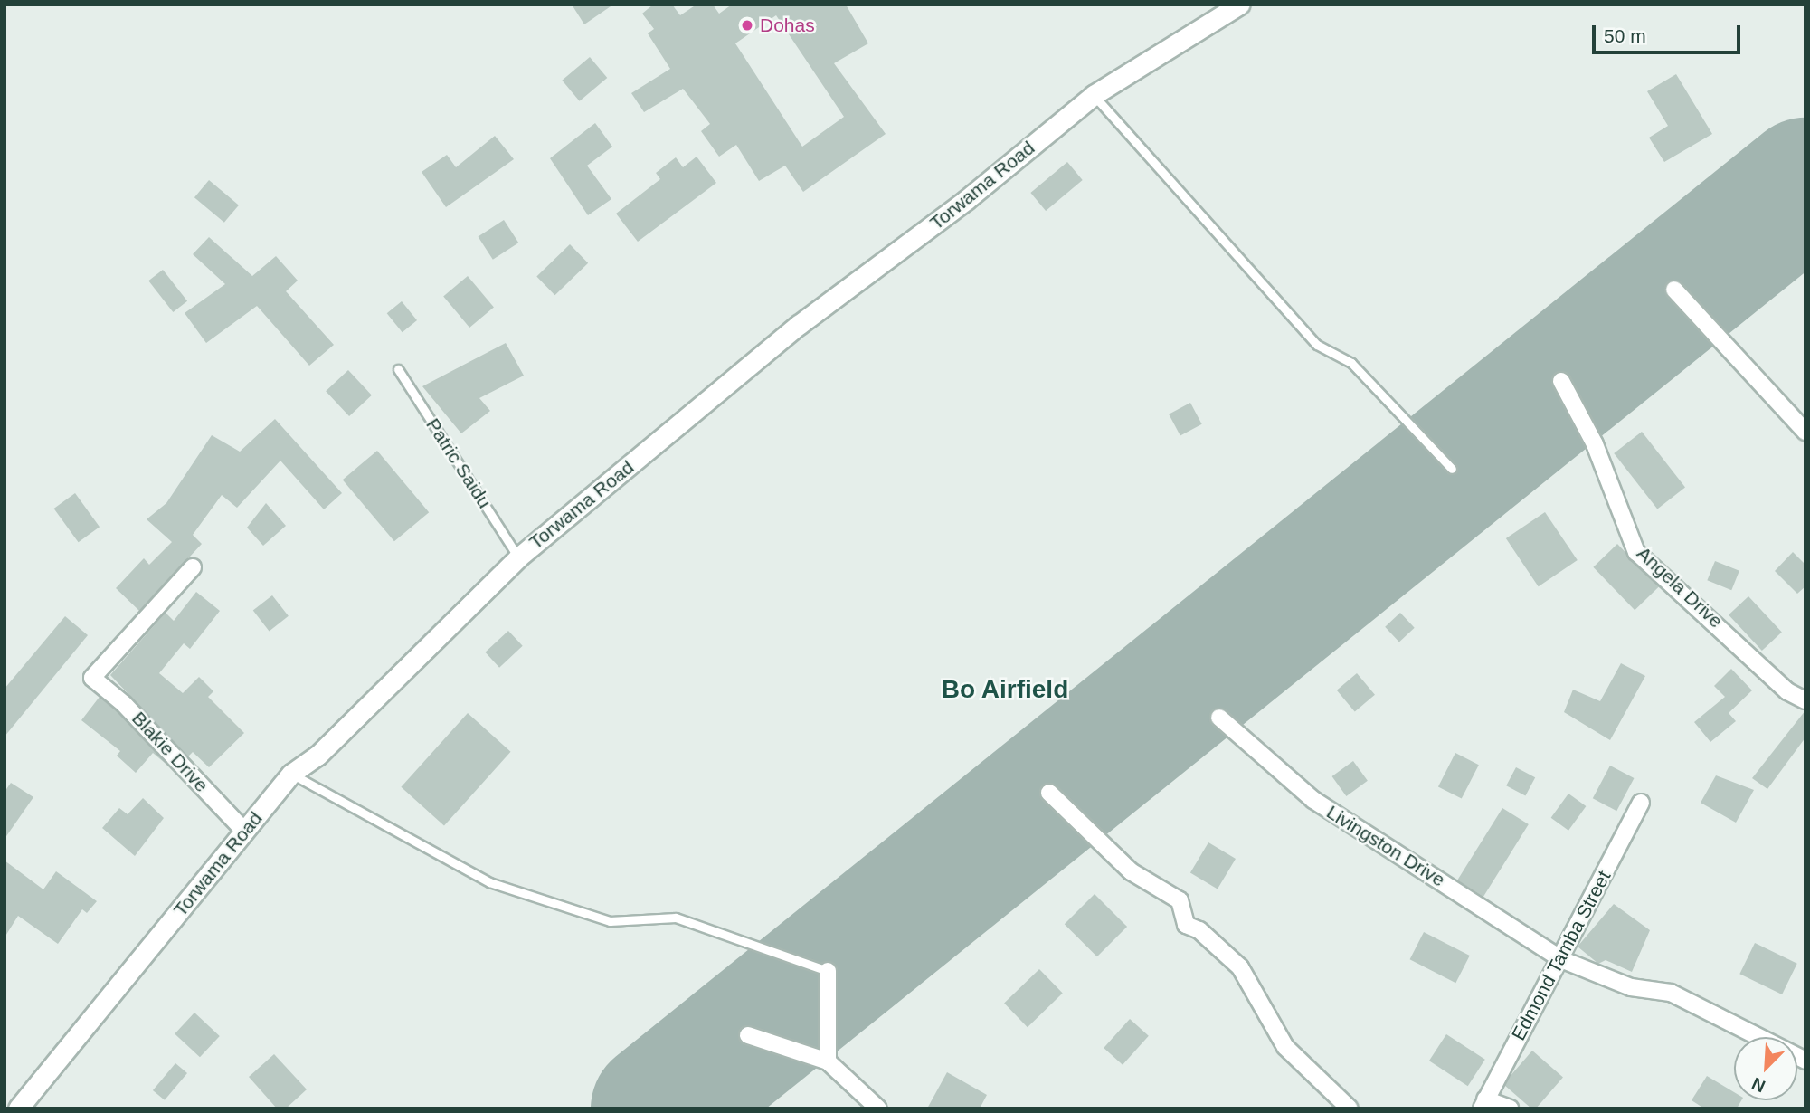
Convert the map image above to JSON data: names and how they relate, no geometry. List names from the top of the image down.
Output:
{
  "streets": {
    "main road": ["Torwama Road"],
    "street": [
      "Angela Drive",
      "Blakie Drive",
      "Livingston Drive",
      "Edmond Tamba Street"
    ],
    "lane": ["Patric Saidu"]
  },
  "crossings": [
    ["Torwama Road", "Patric Saidu"],
    ["Torwama Road", "Blakie Drive"],
    ["Livingston Drive", "Edmond Tamba Street"]
  ],
  "districts": ["Bo Airfield"],
  "places": ["Dohas"],
  "scale_bar": "50 m",
  "north": "bottom left"
}
